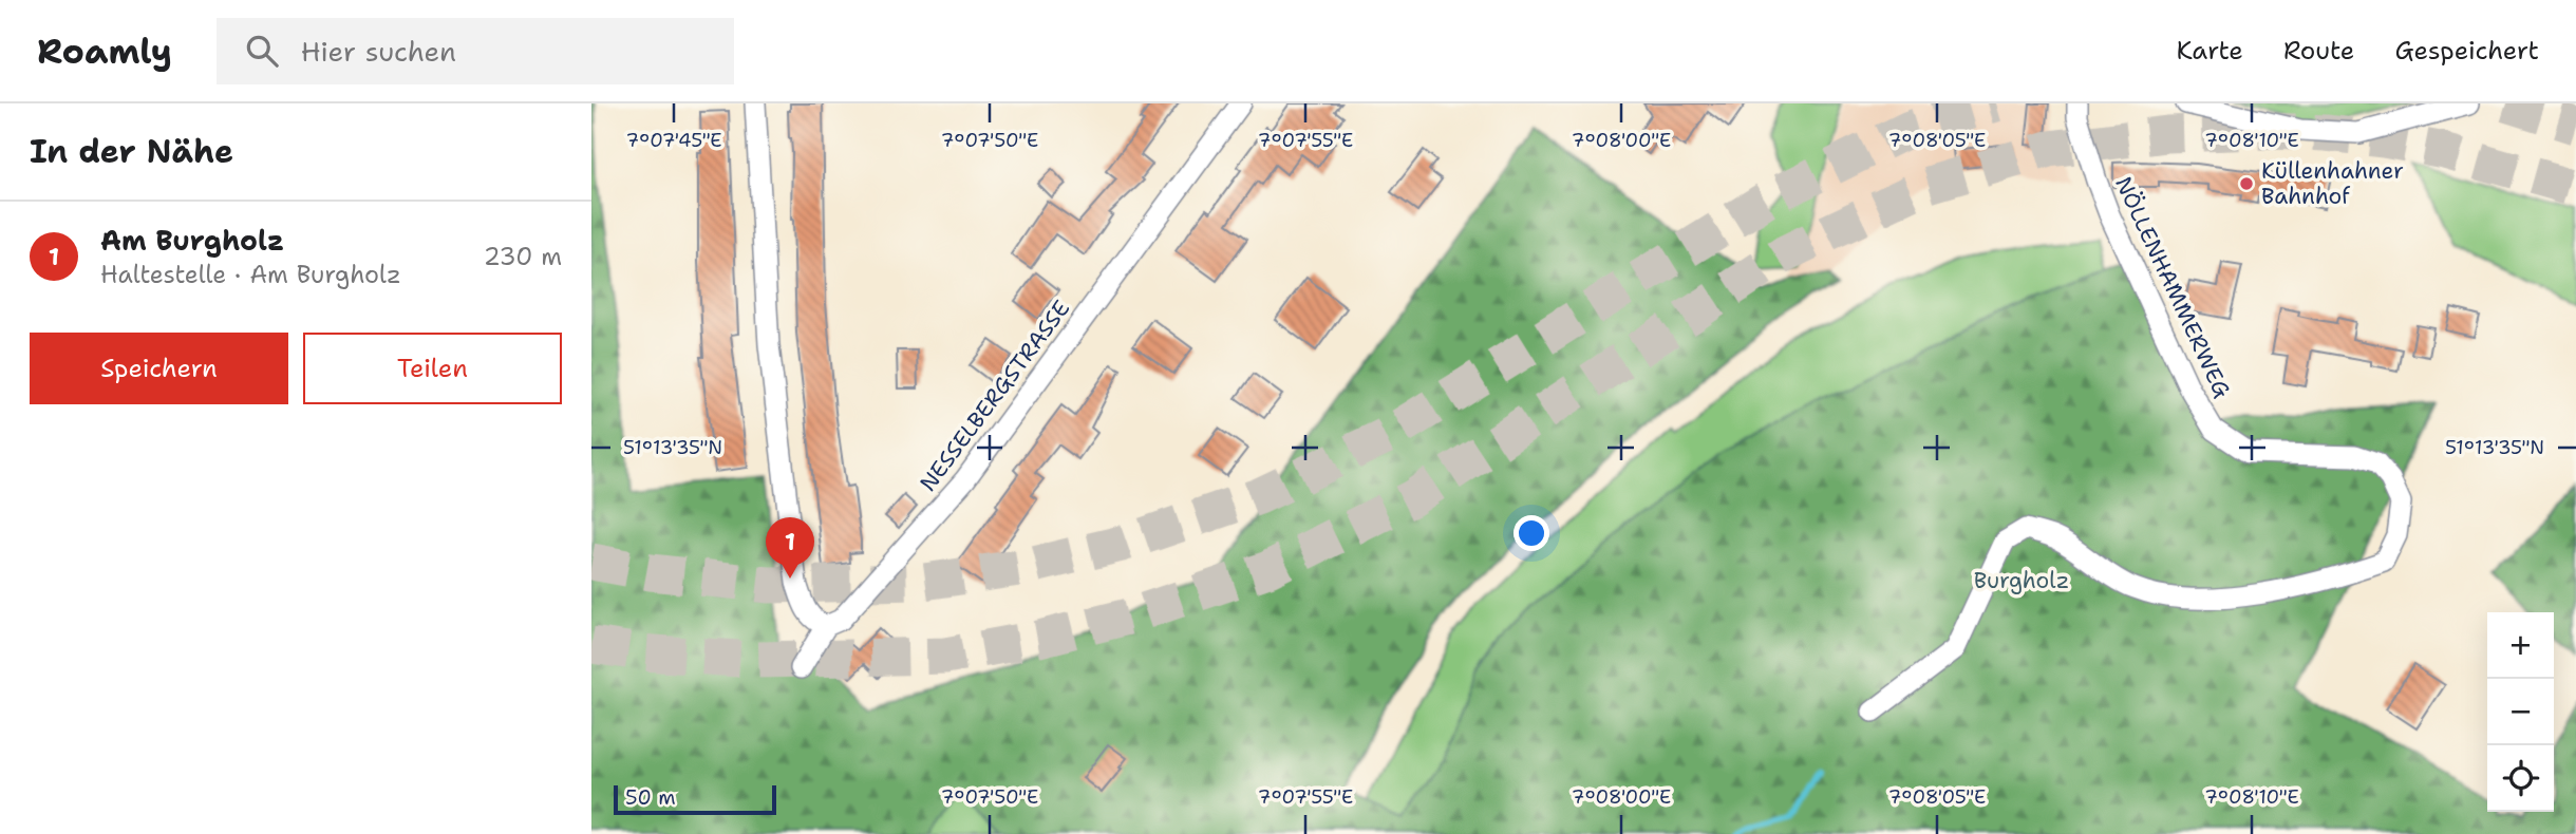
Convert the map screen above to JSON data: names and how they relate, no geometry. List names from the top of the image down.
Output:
{
  "streets": {
    "street": ["NÖLLENHAMMERWEG", "NESSELBERGSTRASSE"]
  },
  "parks": ["Burgholz"],
  "places": ["Küllenhahner Bahnhof"],
  "scale_bar": "50 m",
  "page": {
    "header": "Roamly",
    "search": "Hier suchen",
    "nav": ["Karte", "Route", "Gespeichert"],
    "heading": "In der Nähe",
    "list": [
      {
        "mark": "1",
        "name": "Am Burgholz",
        "note": "Haltestelle · Am Burgholz",
        "value": "230 m"
      }
    ],
    "buttons": ["Speichern", "Teilen"],
    "pins": "1",
    "map_buttons": ["+", "−"],
    "scale": "50 m"
  },
  "coordinates": [
    "7°07'45\"E",
    "7°07'50\"E",
    "7°07'55\"E",
    "7°08'00\"E",
    "7°08'05\"E",
    "7°08'10\"E",
    "51°13'35\"N"
  ]
}
